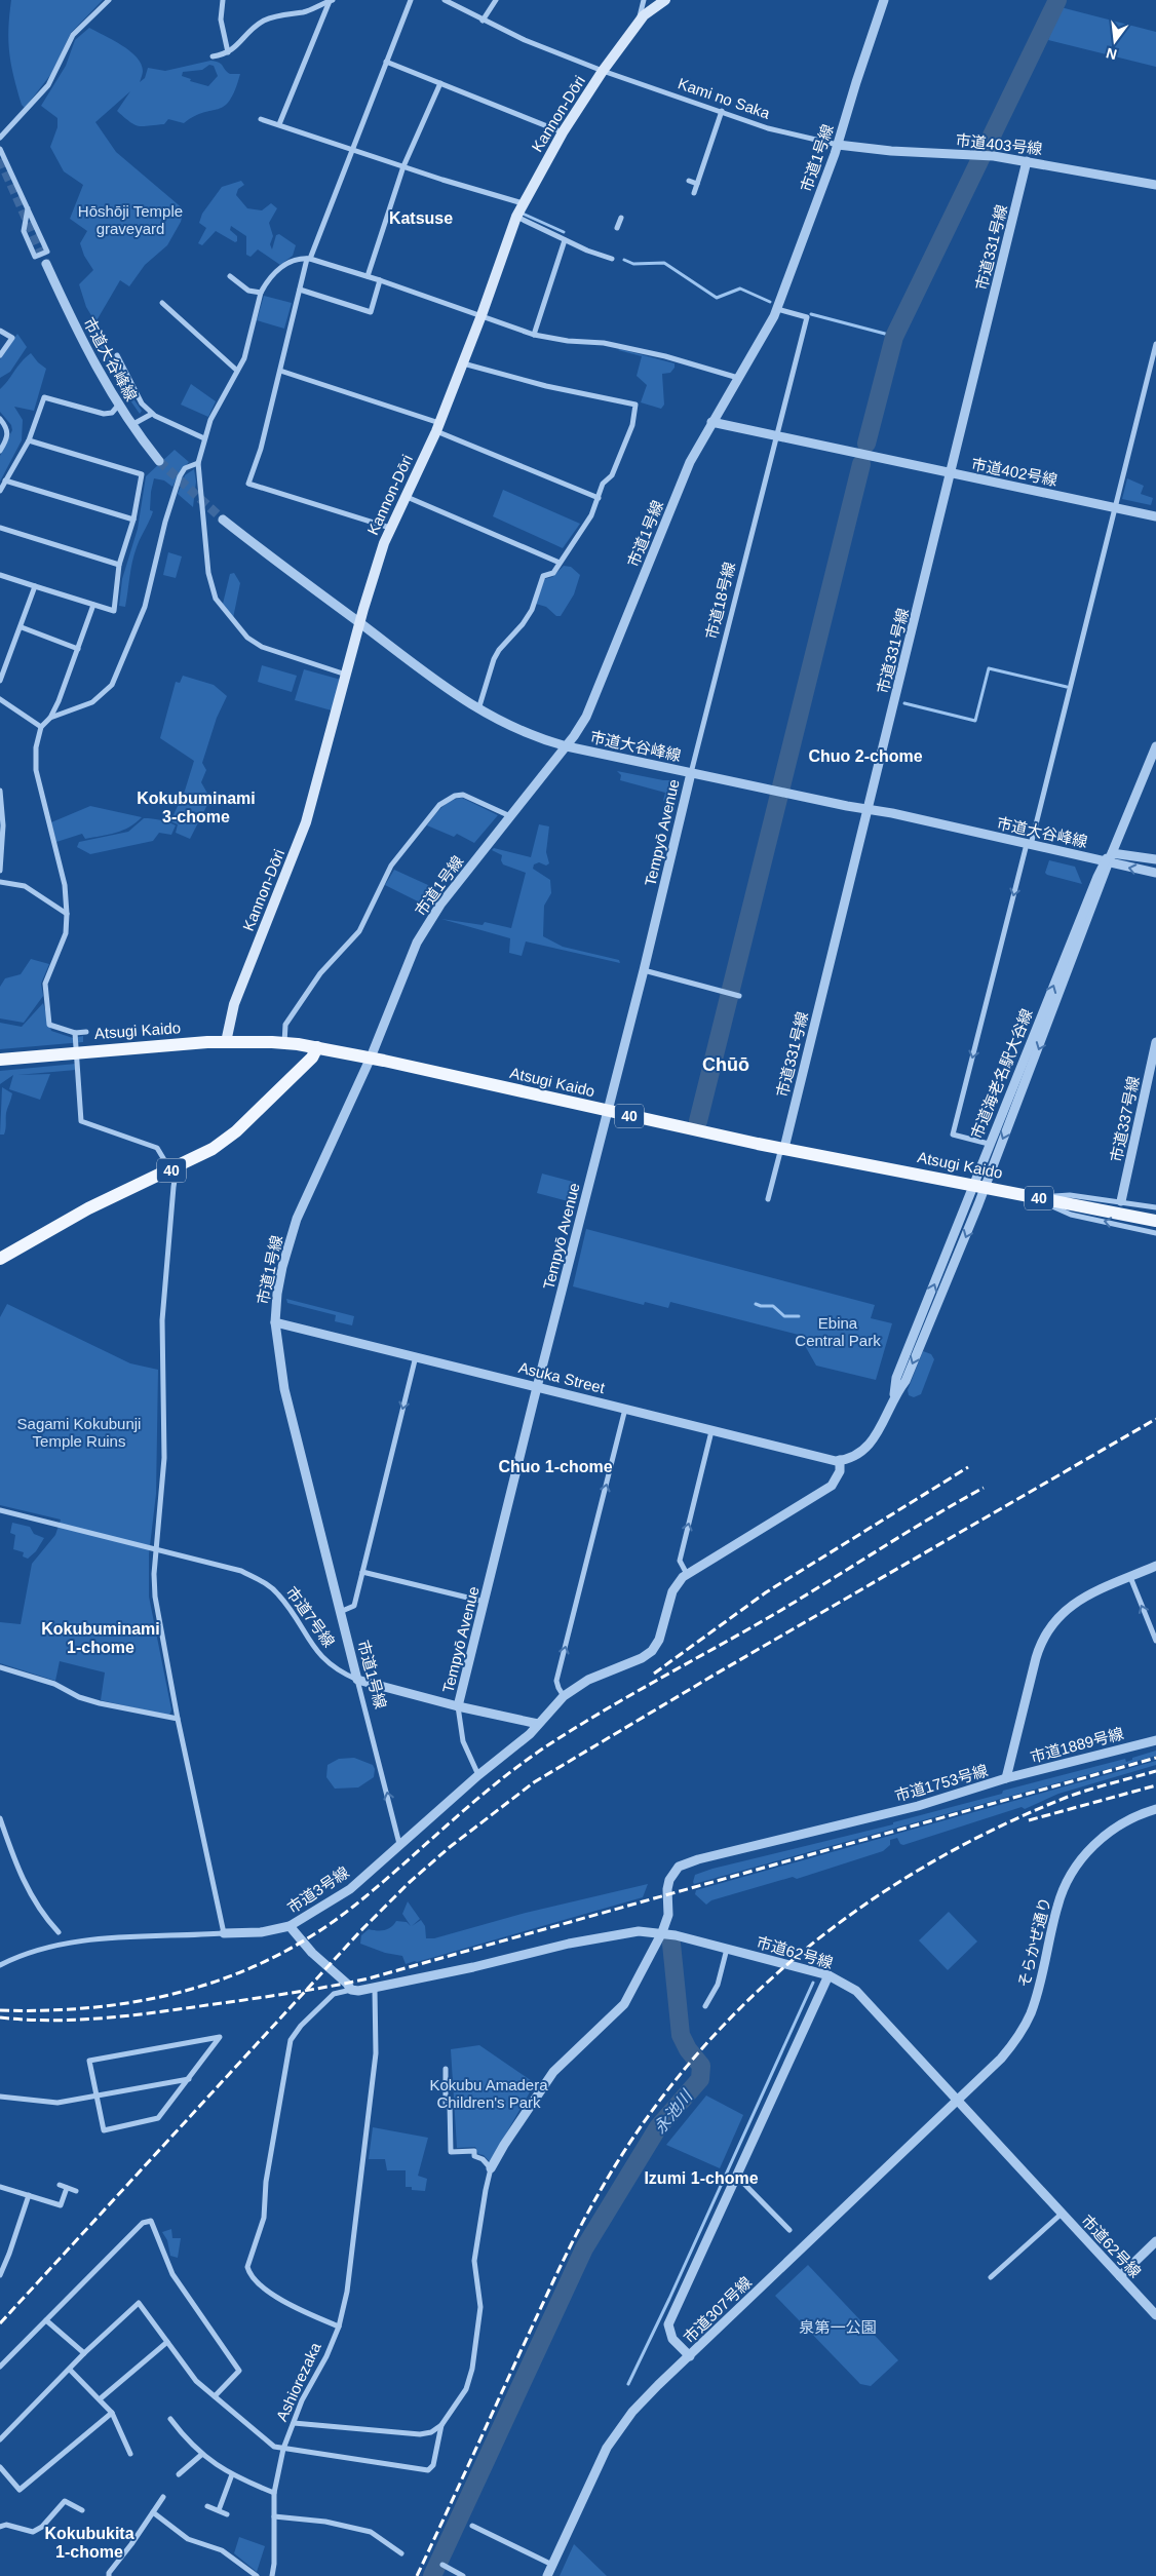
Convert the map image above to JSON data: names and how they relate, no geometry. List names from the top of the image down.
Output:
{
  "streets": {
    "main road": ["Kannon-Dōri", "Atsugi Kaido", "40"],
    "street": [
      "Kami no Saka",
      "市道403号線",
      "市道1号線",
      "市道331号線",
      "市道大谷峰線",
      "市道402号線",
      "市道18号線",
      "Tempyō Avenue",
      "市道海老名駅大谷線",
      "市道337号線",
      "Asuka Street",
      "市道7号線",
      "市道1889号線",
      "市道1753号線",
      "市道3号線",
      "そらかぜ通り",
      "市道62号線",
      "市道307号線",
      "Ashiorezaka"
    ]
  },
  "crossings": [
    ["Kami no Saka", "Kannon-Dōri"],
    ["Kami no Saka", "市道403号線"],
    ["Kami no Saka", "市道1号線"],
    ["Kannon-Dōri", "市道大谷峰線"],
    ["Kannon-Dōri", "Atsugi Kaido"],
    ["市道403号線", "市道1号線"],
    ["市道403号線", "市道331号線"],
    ["市道1号線", "市道大谷峰線"],
    ["市道1号線", "市道402号線"],
    ["市道1号線", "市道18号線"],
    ["市道1号線", "Atsugi Kaido"],
    ["市道1号線", "Asuka Street"],
    ["市道1号線", "市道7号線"],
    ["市道1号線", "市道3号線"],
    ["市道331号線", "市道大谷峰線"],
    ["市道331号線", "市道402号線"],
    ["市道331号線", "Atsugi Kaido"],
    ["市道大谷峰線", "市道18号線"],
    ["市道大谷峰線", "Tempyō Avenue"],
    ["市道大谷峰線", "市道海老名駅大谷線"],
    ["市道402号線", "市道18号線"],
    ["市道18号線", "Tempyō Avenue"],
    ["Tempyō Avenue", "Atsugi Kaido"],
    ["Tempyō Avenue", "Asuka Street"],
    ["Tempyō Avenue", "市道7号線"],
    ["Atsugi Kaido", "市道海老名駅大谷線"],
    ["Atsugi Kaido", "40"],
    ["市道海老名駅大谷線", "Asuka Street"],
    ["市道7号線", "市道3号線"],
    ["市道1889号線", "市道1753号線"],
    ["市道1753号線", "市道62号線"],
    ["そらかぜ通り", "市道62号線"],
    ["そらかぜ通り", "市道307号線"],
    ["市道62号線", "市道307号線"],
    ["市道62号線", "Ashiorezaka"]
  ],
  "districts": [
    "Katsuse",
    "Chuo 2-chome",
    "Kokubuminami 3-chome",
    "Chūō",
    "Chuo 1-chome",
    "Kokubuminami 1-chome",
    "Izumi 1-chome",
    "Kokubukita 1-chome"
  ],
  "water": ["永池川"],
  "parks": [
    "Hōshōji Temple graveyard",
    "Ebina Central Park",
    "Sagami Kokubunji Temple Ruins",
    "Kokubu Amadera Children's Park",
    "泉第一公園"
  ],
  "north": "bottom"
}
